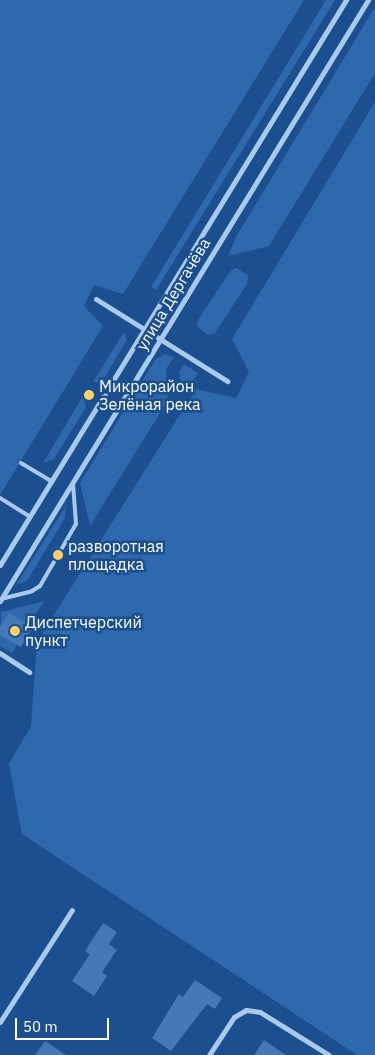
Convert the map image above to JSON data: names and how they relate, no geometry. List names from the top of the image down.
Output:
{
  "streets": {
    "street": ["улица Дергачёва"]
  },
  "places": ["Микрорайон Зелёная река", "разворотная площадка", "Диспетчерский пункт"],
  "scale_bar": "50 m"
}
